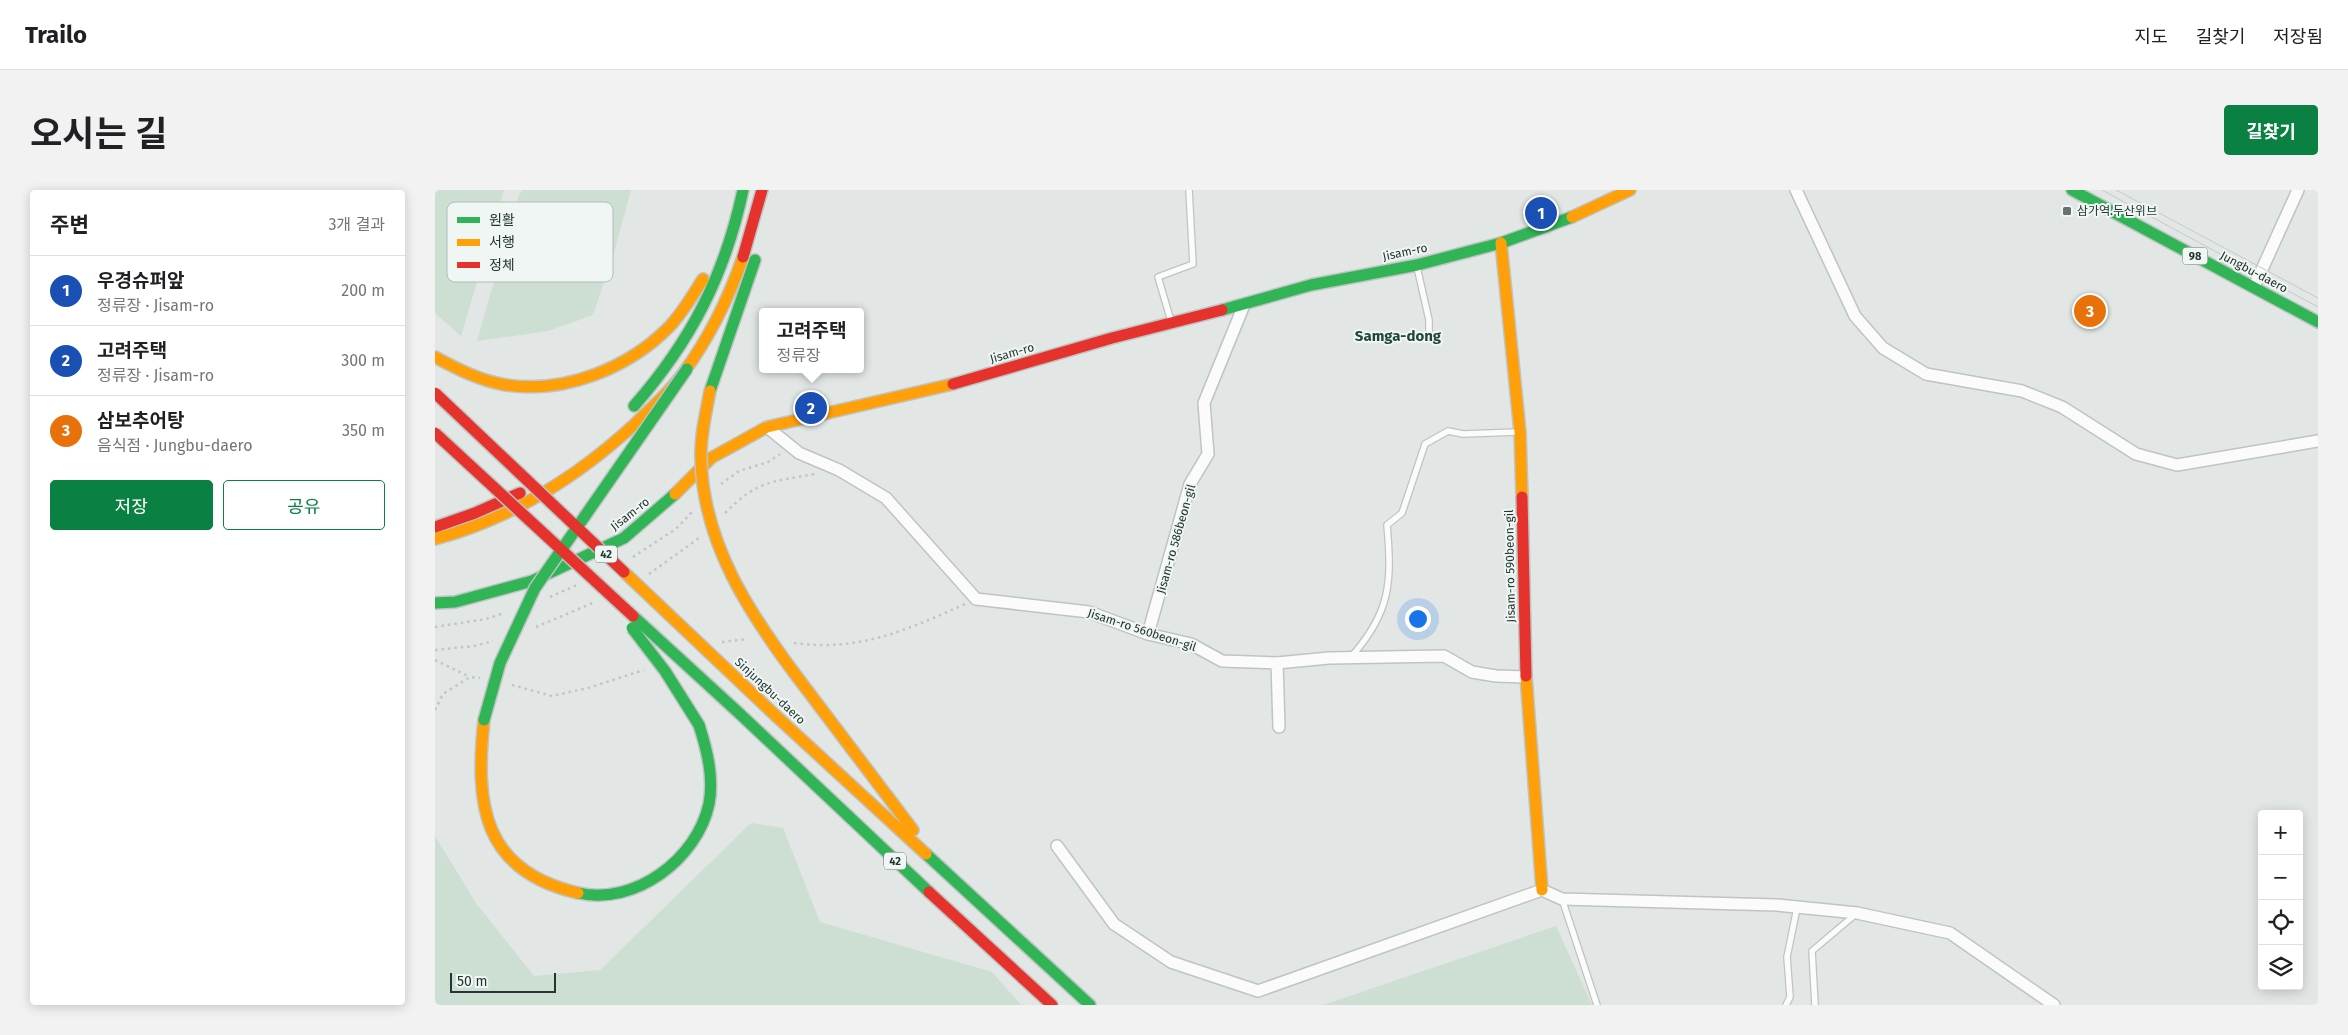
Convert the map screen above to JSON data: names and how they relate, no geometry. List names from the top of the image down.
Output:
{
  "streets": {
    "main road": [
      "Jisam-ro",
      "98",
      "Jungbu-daero",
      "42",
      "Jisam-ro 590beon-gil",
      "Sinjungbu-daero"
    ],
    "street": ["Jisam-ro 586beon-gil", "Jisam-ro 560beon-gil"]
  },
  "crossings": [
    ["Jisam-ro", "Jisam-ro 586beon-gil"],
    ["Jisam-ro", "Jisam-ro 590beon-gil"],
    ["Jisam-ro", "Jisam-ro 560beon-gil"],
    ["Jisam-ro 586beon-gil", "Jisam-ro 560beon-gil"],
    ["Jisam-ro 590beon-gil", "Jisam-ro 560beon-gil"]
  ],
  "districts": ["Samga-dong"],
  "places": {
    "transit": ["삼가역.두산위브"]
  },
  "legend": ["원활", "서행", "정체"],
  "scale_bar": "50 m",
  "page": {
    "header": "Trailo",
    "nav": ["지도", "길찾기", "저장됨"],
    "title": "오시는 길",
    "buttons": [
      "길찾기",
      ["저장", "공유"]
    ],
    "heading": ["주변", "3개 결과"],
    "pins": ["1", "3", "2"],
    "list": [
      {
        "mark": "1",
        "name": "우경슈퍼앞",
        "note": "정류장 · Jisam-ro",
        "value": "200 m"
      },
      {
        "mark": "2",
        "name": "고려주택",
        "note": "정류장 · Jisam-ro",
        "value": "300 m"
      },
      {
        "mark": "3",
        "name": "삼보추어탕",
        "note": "음식점 · Jungbu-daero",
        "value": "350 m"
      }
    ],
    "popup": ["고려주택", "정류장"],
    "map_buttons": ["+", "−"],
    "scale": "50 m"
  }
}
